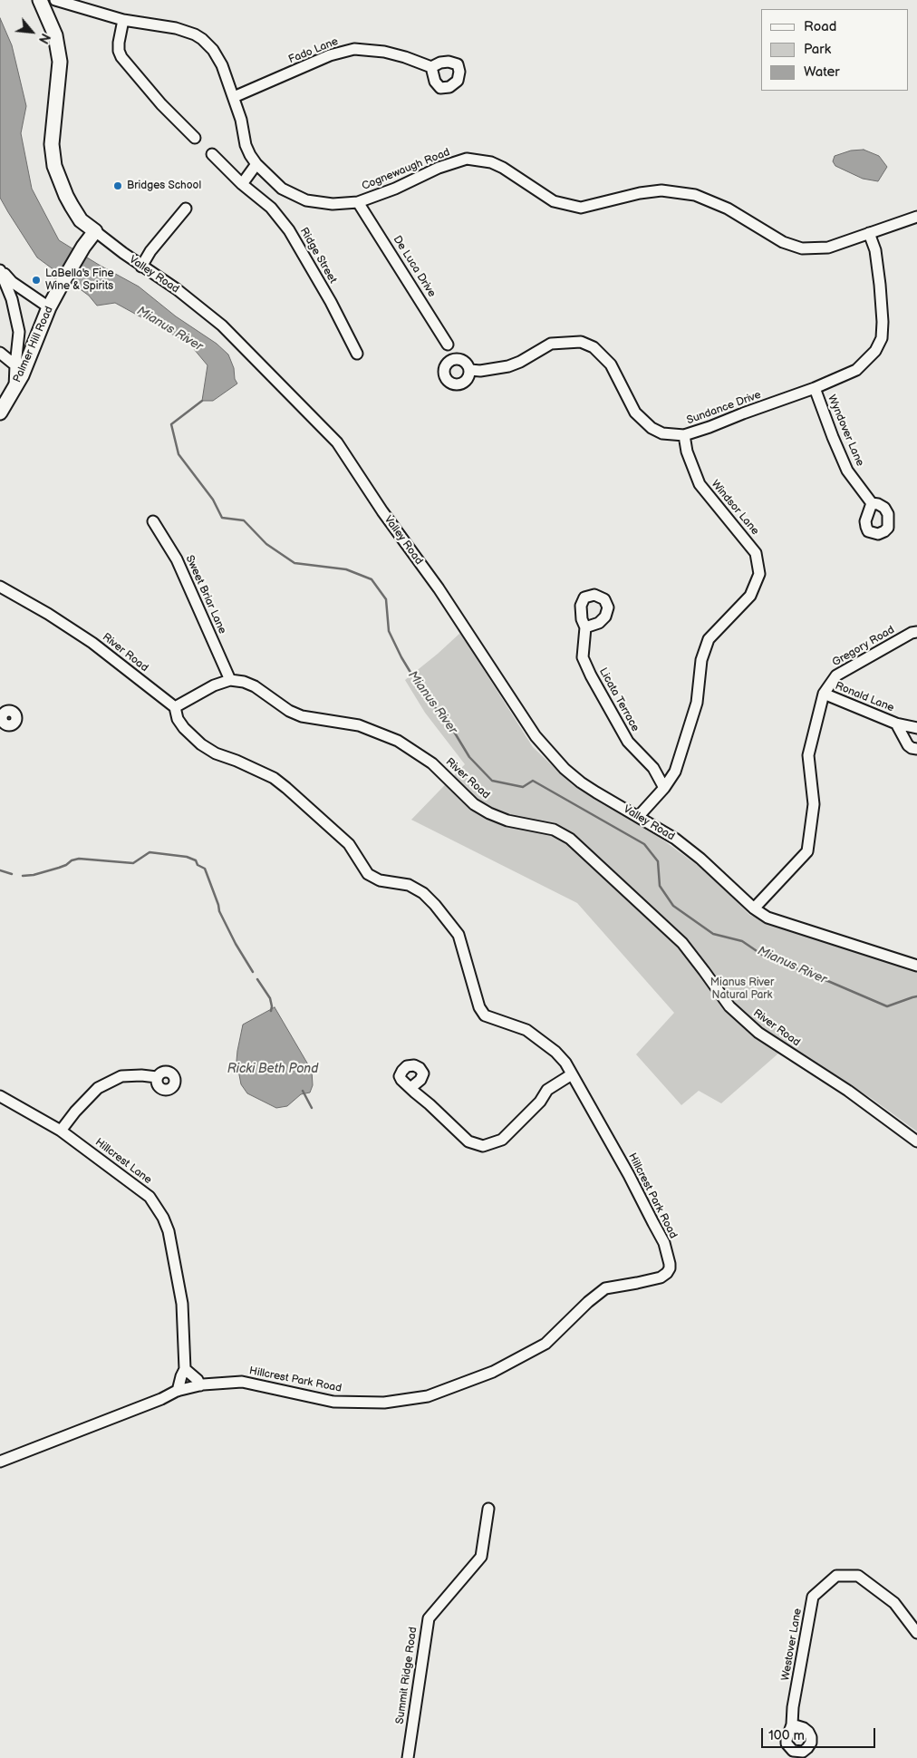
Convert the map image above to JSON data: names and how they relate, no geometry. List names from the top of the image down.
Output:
{
  "streets": {
    "main road": ["Valley Road", "Palmer Hill Road"],
    "street": [
      "Fado Lane",
      "Cognewaugh Road",
      "Ridge Street",
      "De Luca Drive",
      "Sundance Drive",
      "Wyndover Lane",
      "Windsor Lane",
      "Sweet Briar Lane",
      "Gregory Road",
      "River Road",
      "Ronald Lane",
      "Licata Terrace",
      "Hillcrest Lane",
      "Hillcrest Park Road",
      "Westover Lane",
      "Summit Ridge Road"
    ]
  },
  "crossings": [
    ["Fado Lane", "Cognewaugh Road"],
    ["Cognewaugh Road", "De Luca Drive"],
    ["Cognewaugh Road", "Sundance Drive"],
    ["Valley Road", "Palmer Hill Road"],
    ["Valley Road", "Gregory Road"],
    ["Sundance Drive", "Wyndover Lane"],
    ["Sundance Drive", "Windsor Lane"],
    ["Windsor Lane", "Licata Terrace"],
    ["Sweet Briar Lane", "River Road"],
    ["Gregory Road", "Ronald Lane"],
    ["River Road", "Hillcrest Park Road"],
    ["Hillcrest Lane", "Hillcrest Park Road"]
  ],
  "water": ["Mianus River", "Ricki Beth Pond"],
  "parks": ["Mianus River Natural Park"],
  "places": ["Bridges School", "LaBella's Fine Wine & Spirits"],
  "legend": ["Road", "Park", "Water"],
  "scale_bar": "100 m",
  "north": "bottom right"
}
